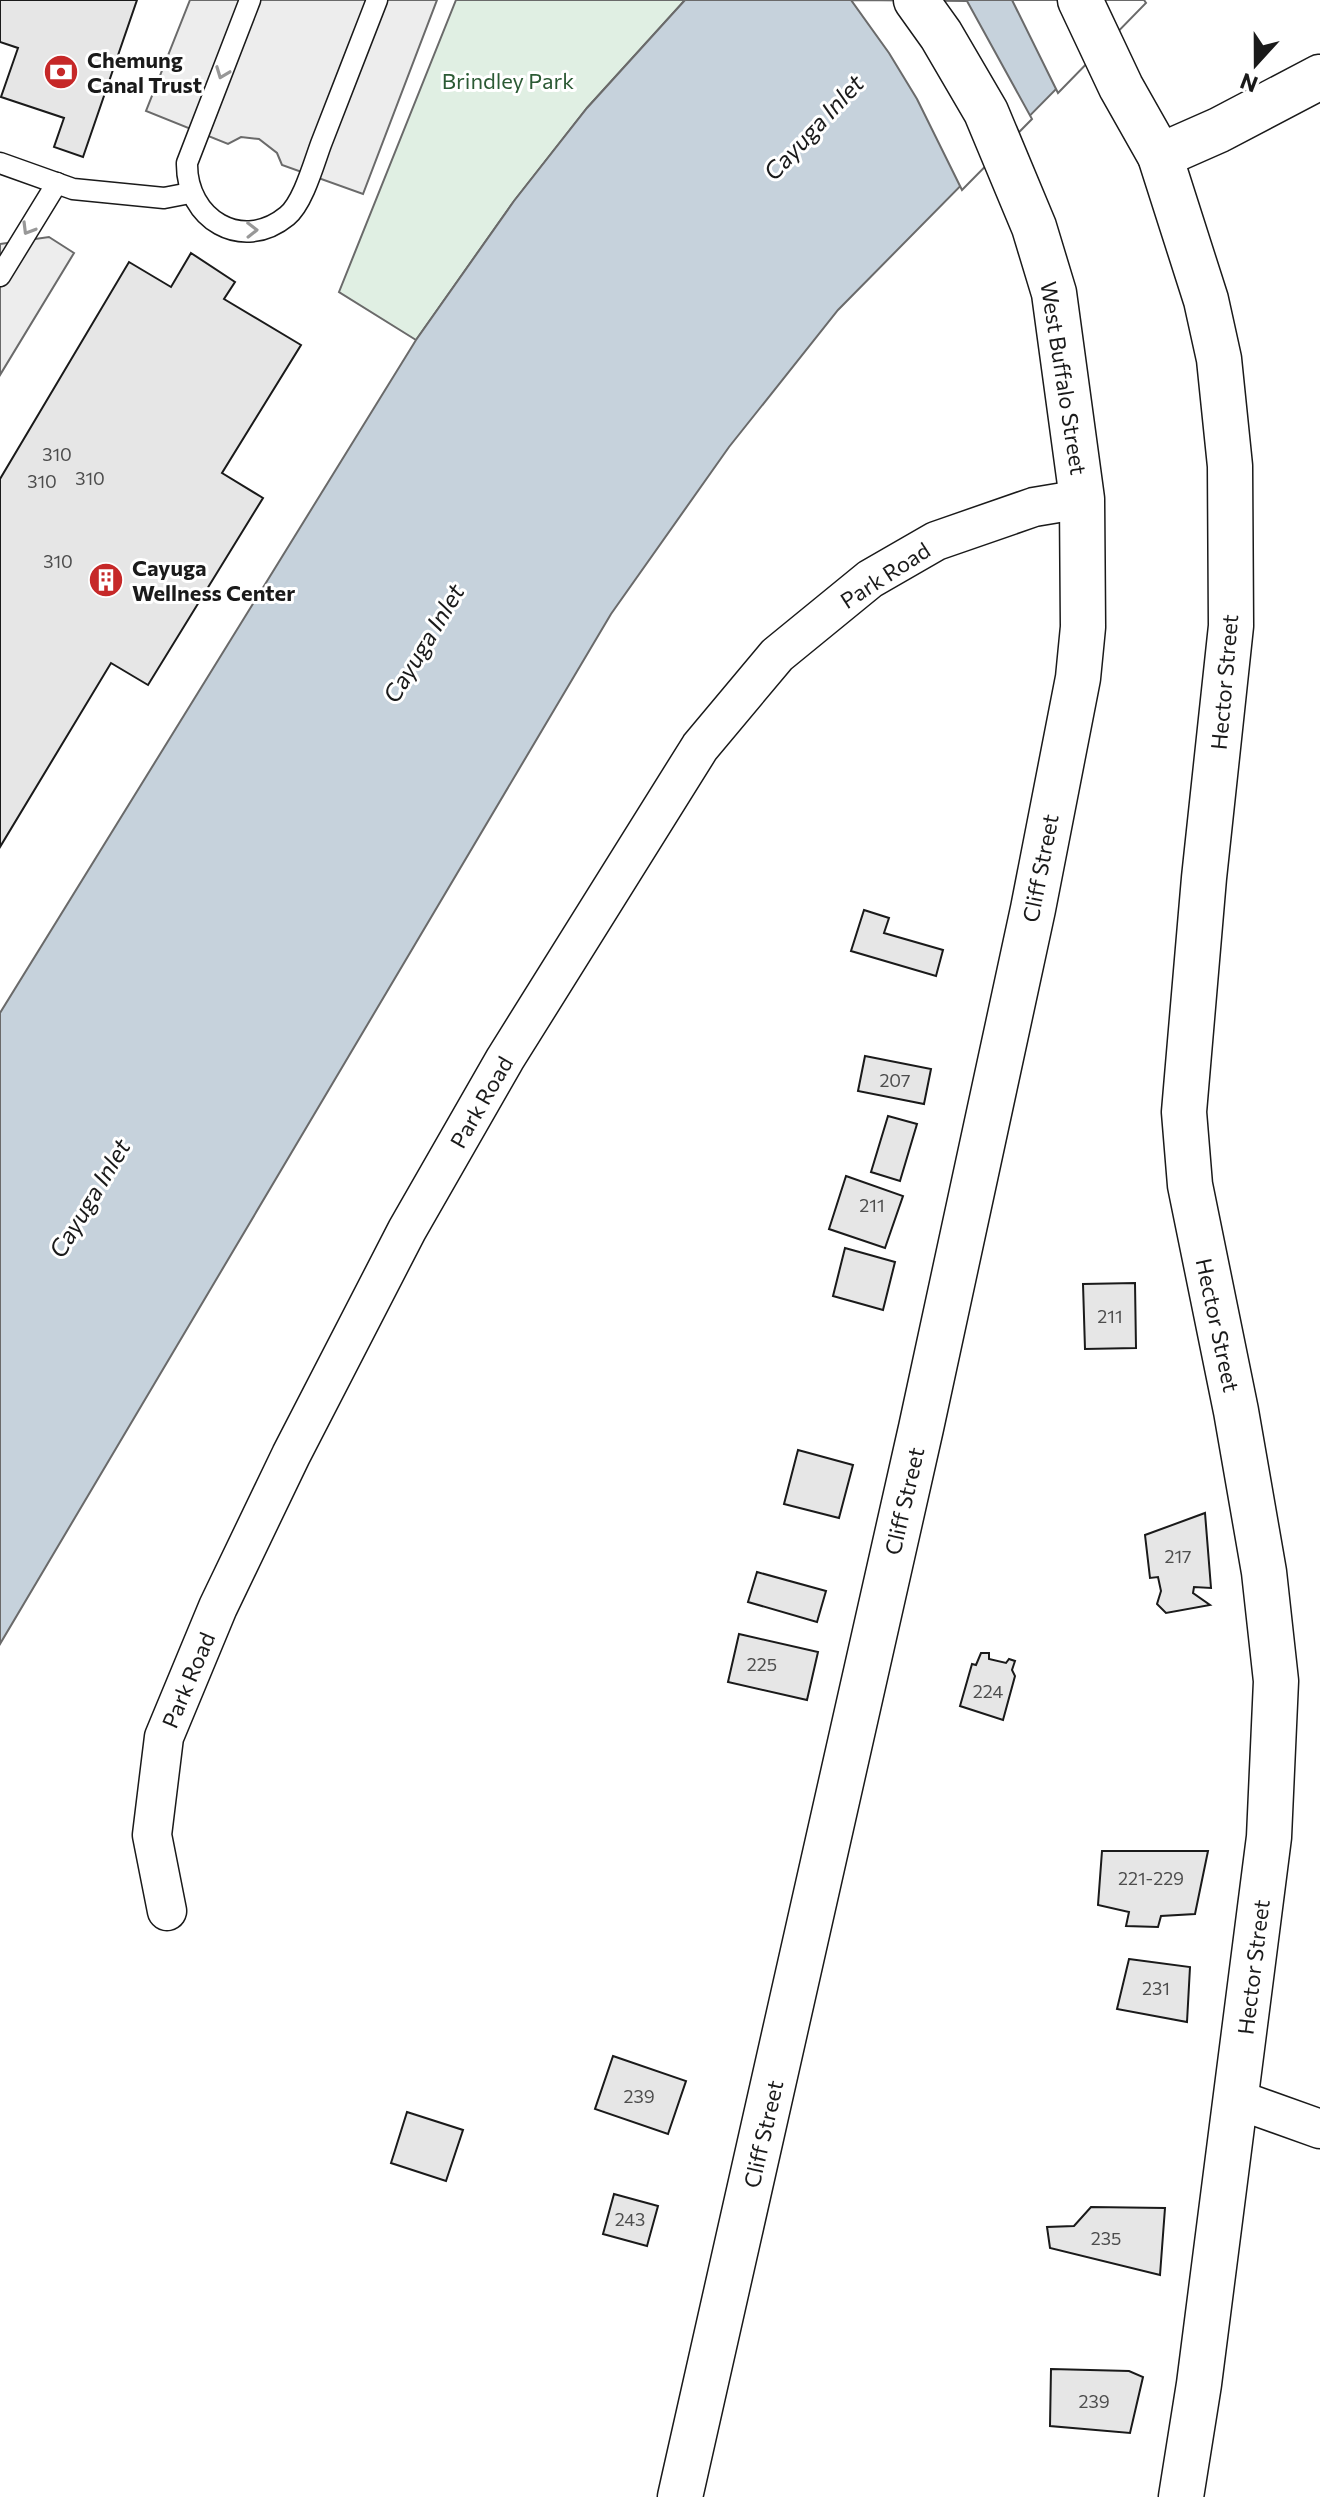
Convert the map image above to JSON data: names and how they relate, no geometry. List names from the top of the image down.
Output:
{
  "streets": {
    "main road": ["West Buffalo Street", "Hector Street", "Cliff Street"],
    "street": ["Park Road"]
  },
  "crossings": [
    ["West Buffalo Street", "Park Road"],
    ["West Buffalo Street", "Cliff Street"],
    ["Park Road", "Cliff Street"]
  ],
  "water": ["Cayuga Inlet"],
  "parks": ["Brindley Park"],
  "places": {
    "bank": ["Chemung Canal Trust"],
    "building": ["Cayuga Wellness Center"]
  },
  "house_numbers": [
    "310",
    "310",
    "310",
    "310",
    "207",
    "211",
    "211",
    "217",
    "225",
    "224",
    "221-229",
    "231",
    "239",
    "243",
    "235",
    "239"
  ],
  "north": "bottom"
}
